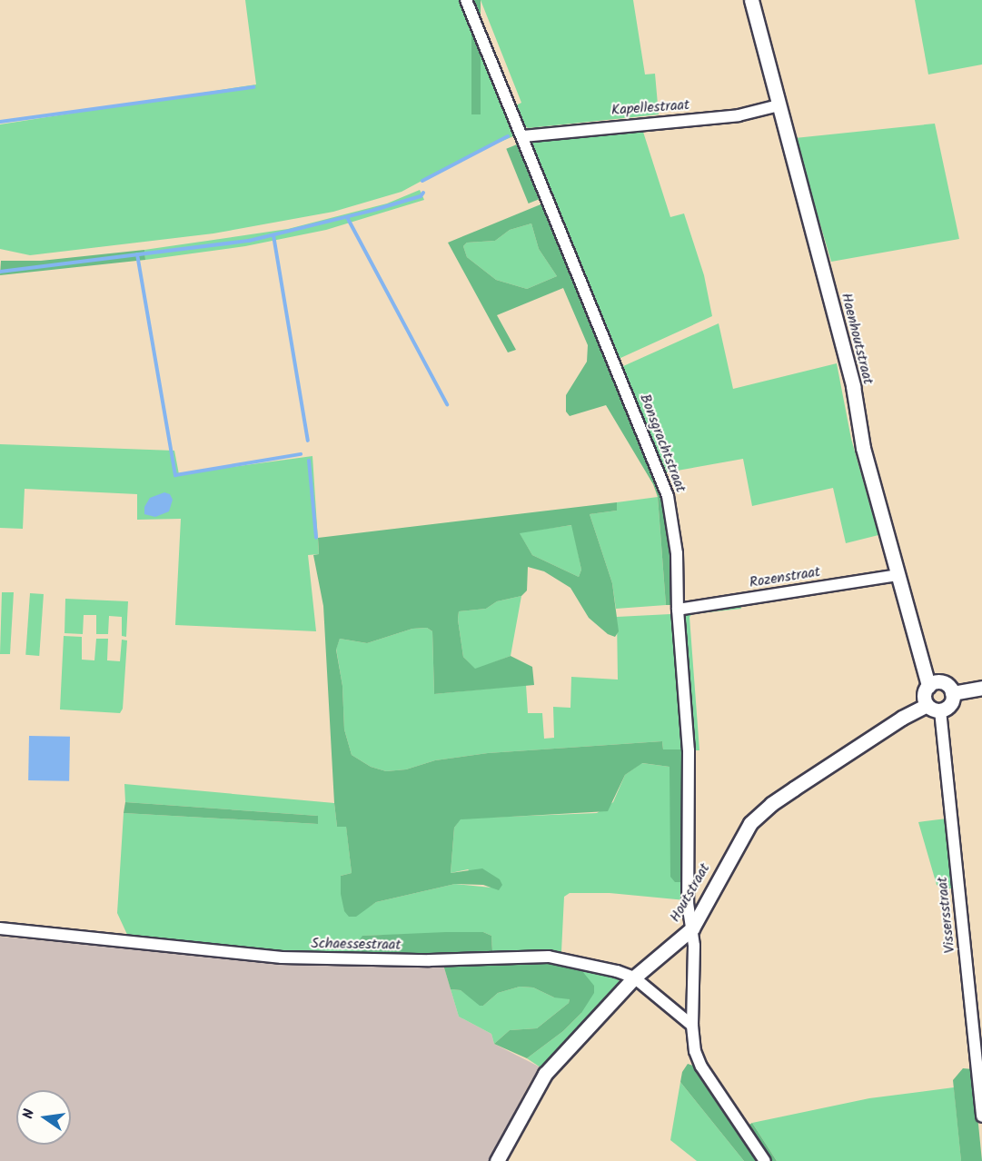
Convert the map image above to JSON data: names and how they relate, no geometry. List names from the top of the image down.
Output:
{
  "streets": {
    "street": [
      "Kapellestraat",
      "Haenhoutstraat",
      "Bonsgrachtstraat",
      "Rozenstraat",
      "Houtstraat",
      "Vissersstraat",
      "Schaessestraat"
    ]
  },
  "crossings": [
    ["Kapellestraat", "Haenhoutstraat"],
    ["Kapellestraat", "Bonsgrachtstraat"],
    ["Haenhoutstraat", "Rozenstraat"],
    ["Haenhoutstraat", "Houtstraat"],
    ["Haenhoutstraat", "Vissersstraat"],
    ["Bonsgrachtstraat", "Rozenstraat"],
    ["Bonsgrachtstraat", "Houtstraat"],
    ["Houtstraat", "Vissersstraat"],
    ["Houtstraat", "Schaessestraat"]
  ],
  "north": "left"
}
